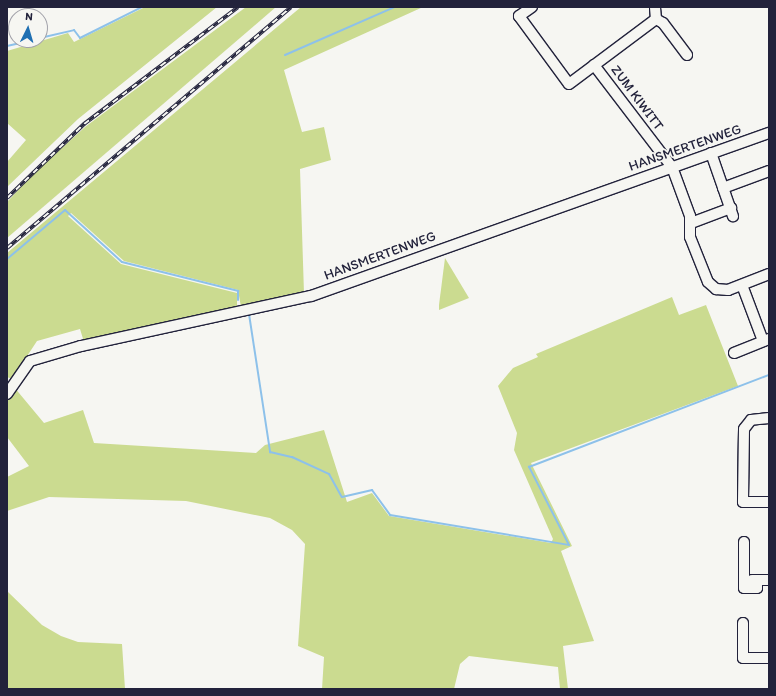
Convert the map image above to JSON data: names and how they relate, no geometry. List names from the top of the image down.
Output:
{
  "streets": {
    "street": ["ZUM KIWITT", "HANSMERTENWEG"]
  },
  "crossings": [
    ["ZUM KIWITT", "HANSMERTENWEG"]
  ],
  "north": "top"
}
